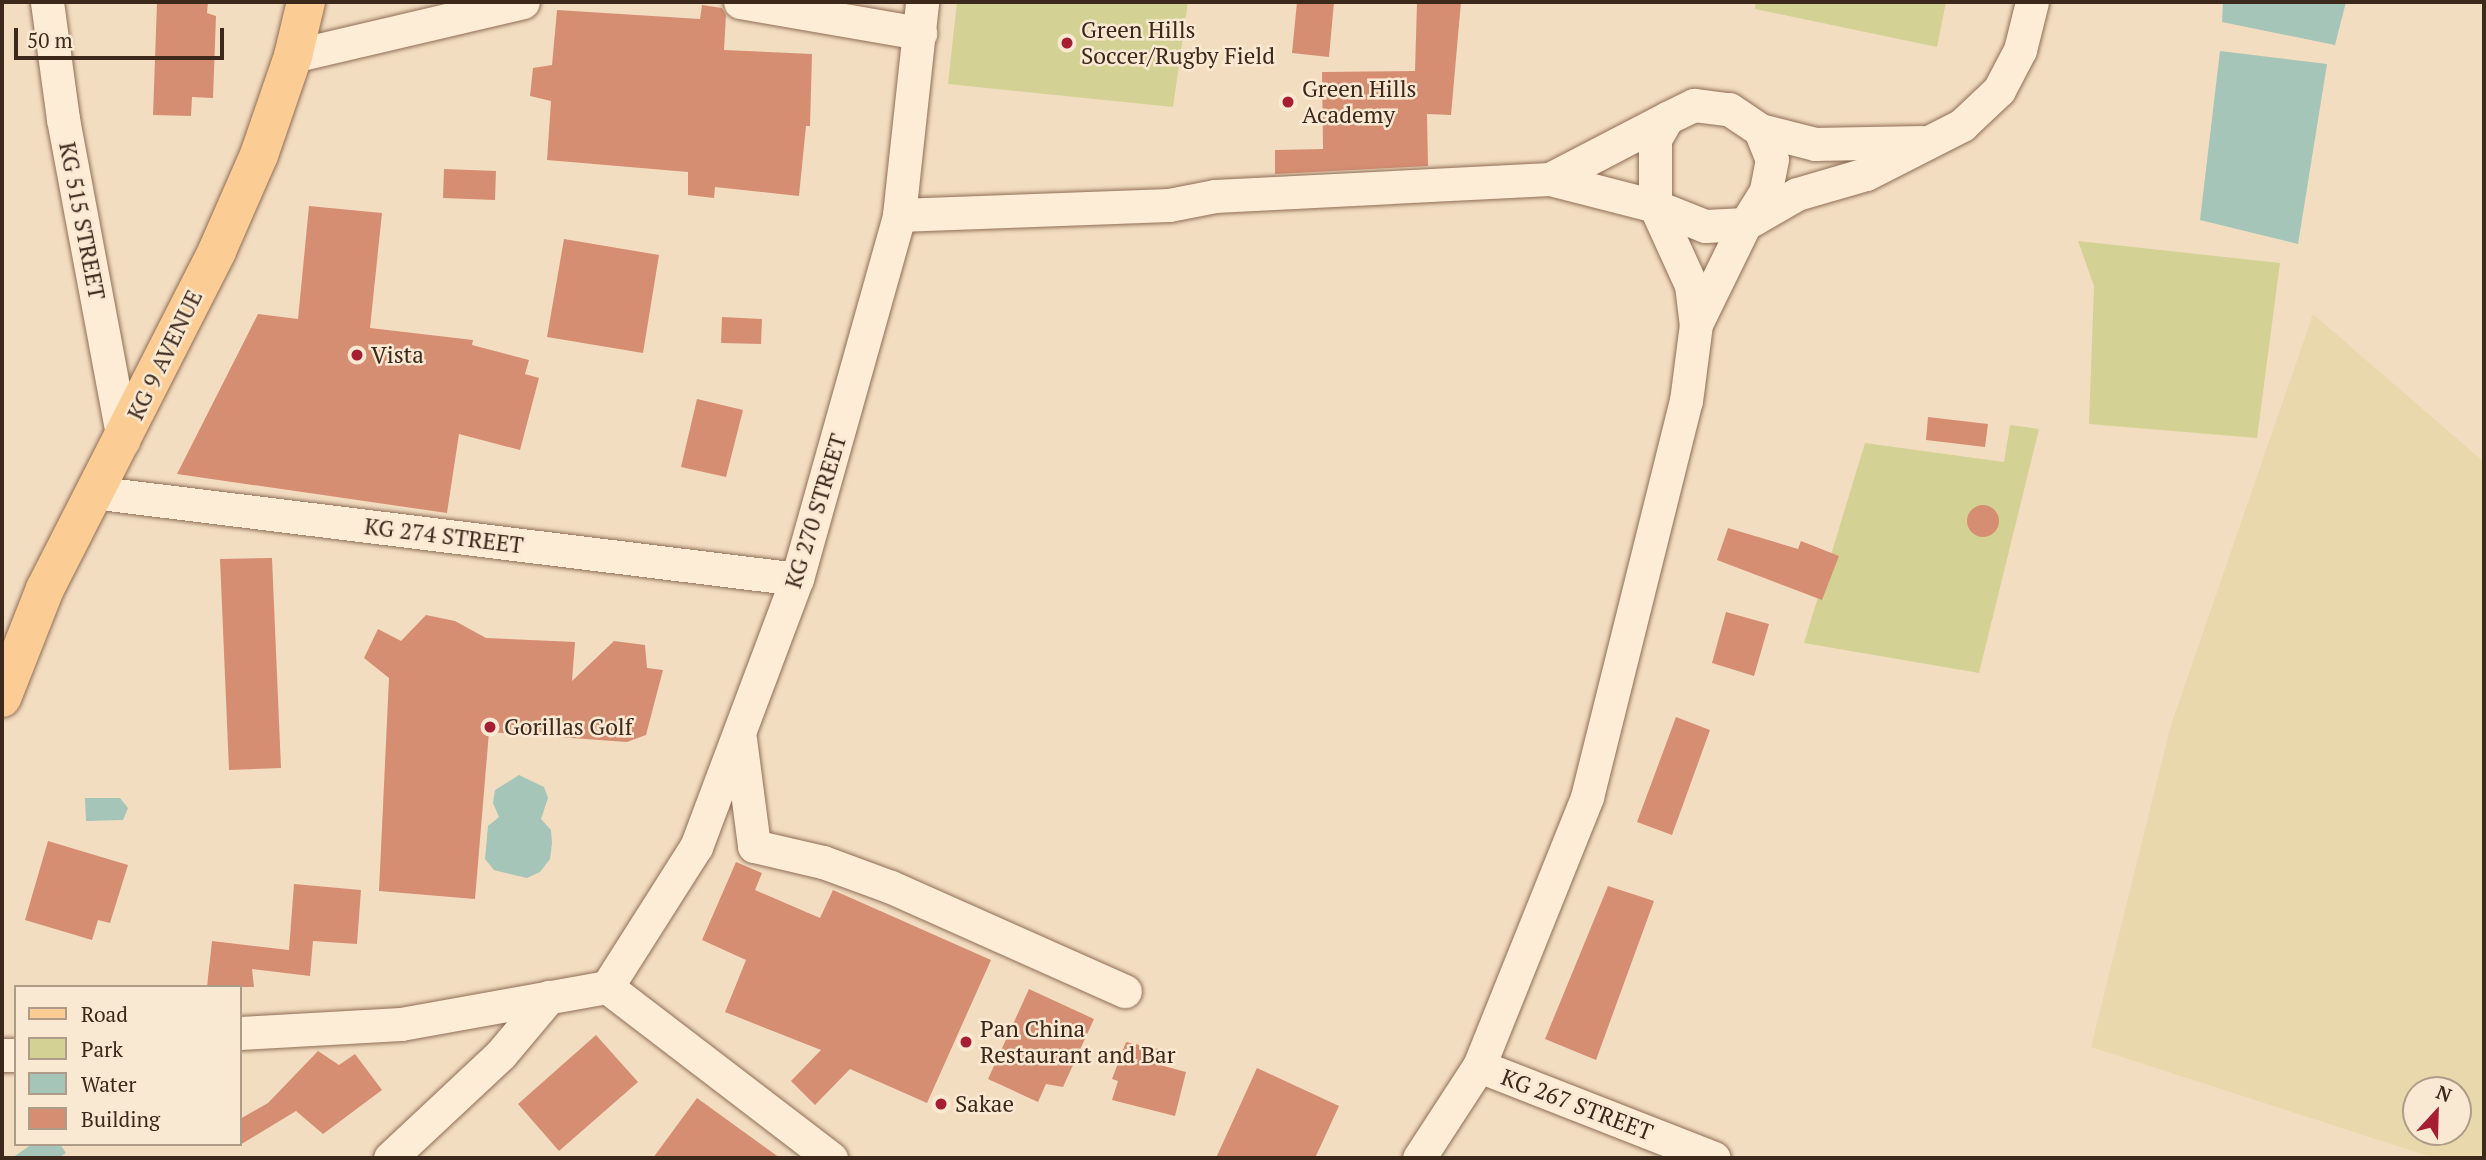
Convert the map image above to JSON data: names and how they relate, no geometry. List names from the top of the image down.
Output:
{
  "streets": {
    "main road": ["KG 9 AVENUE"],
    "street": [
      "KG 515 STREET",
      "KG 270 STREET",
      "KG 274 STREET",
      "KG 267 STREET"
    ]
  },
  "crossings": [
    ["KG 515 STREET", "KG 9 AVENUE"],
    ["KG 9 AVENUE", "KG 274 STREET"],
    ["KG 270 STREET", "KG 274 STREET"]
  ],
  "places": [
    "Green Hills Soccer/Rugby Field",
    "Green Hills Academy",
    "Vista",
    "Gorillas Golf",
    "Pan China Restaurant and Bar",
    "Sakae"
  ],
  "legend": [
    "Road",
    "Park",
    "Water",
    "Building"
  ],
  "scale_bar": "50 m",
  "north": "top"
}
